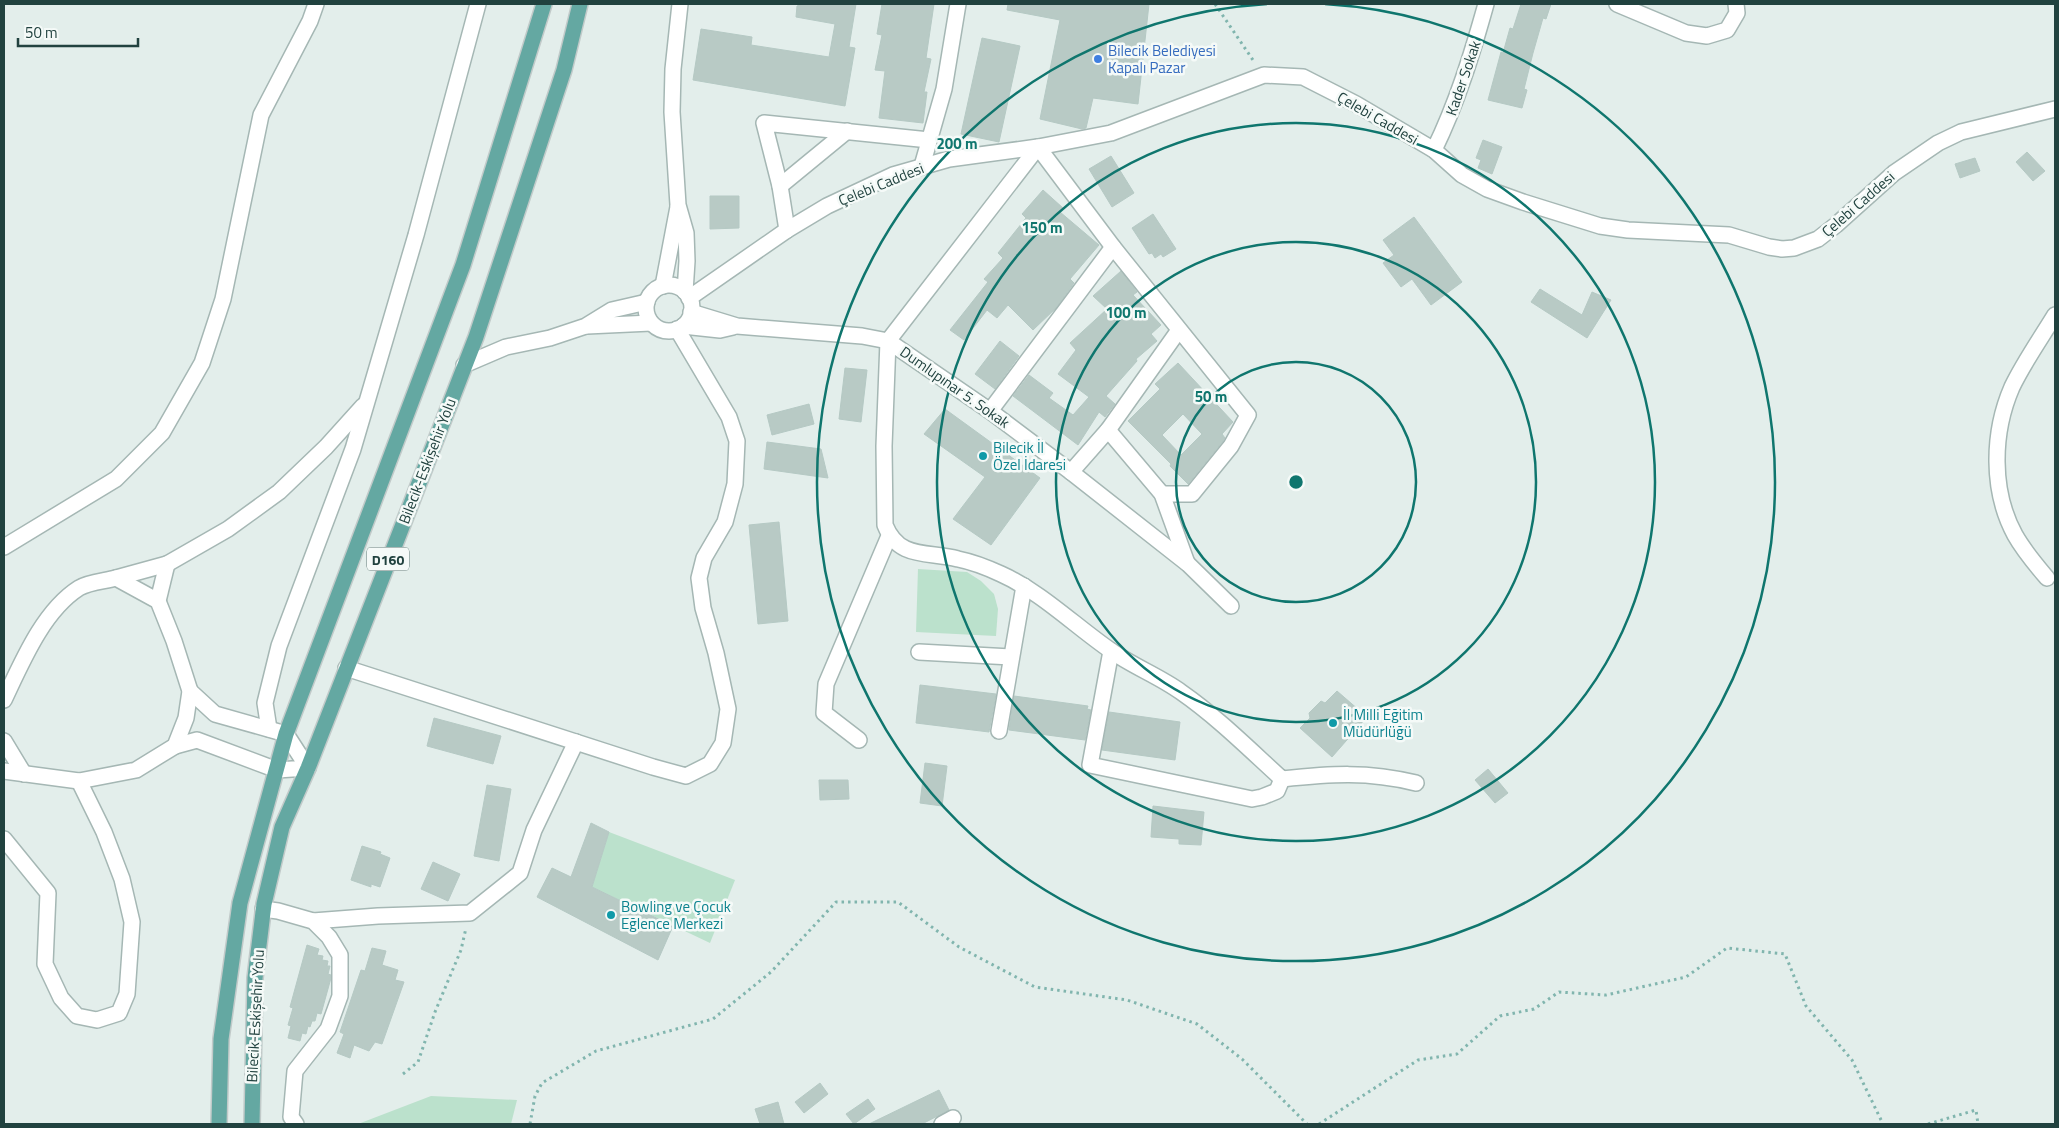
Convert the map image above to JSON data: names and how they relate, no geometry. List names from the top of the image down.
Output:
{
  "streets": {
    "main road": ["Bilecik-Eskişehir Yolu", "D160"],
    "street": ["Kader Sokak", "Çelebi Caddesi", "Dumlupınar 5. Sokak"]
  },
  "crossings": [
    ["Kader Sokak", "Çelebi Caddesi"],
    ["Çelebi Caddesi", "Dumlupınar 5. Sokak"]
  ],
  "places": [
    "Bilecik Belediyesi Kapalı Pazar",
    "Bilecik İl Özel İdaresi",
    "İl Milli Eğitim Müdürlüğü",
    "Bowling ve Çocuk Eğlence Merkezi"
  ],
  "scale_bar": "50 m",
  "rings": [
    "200 m",
    "150 m",
    "100 m",
    "50 m"
  ]
}
